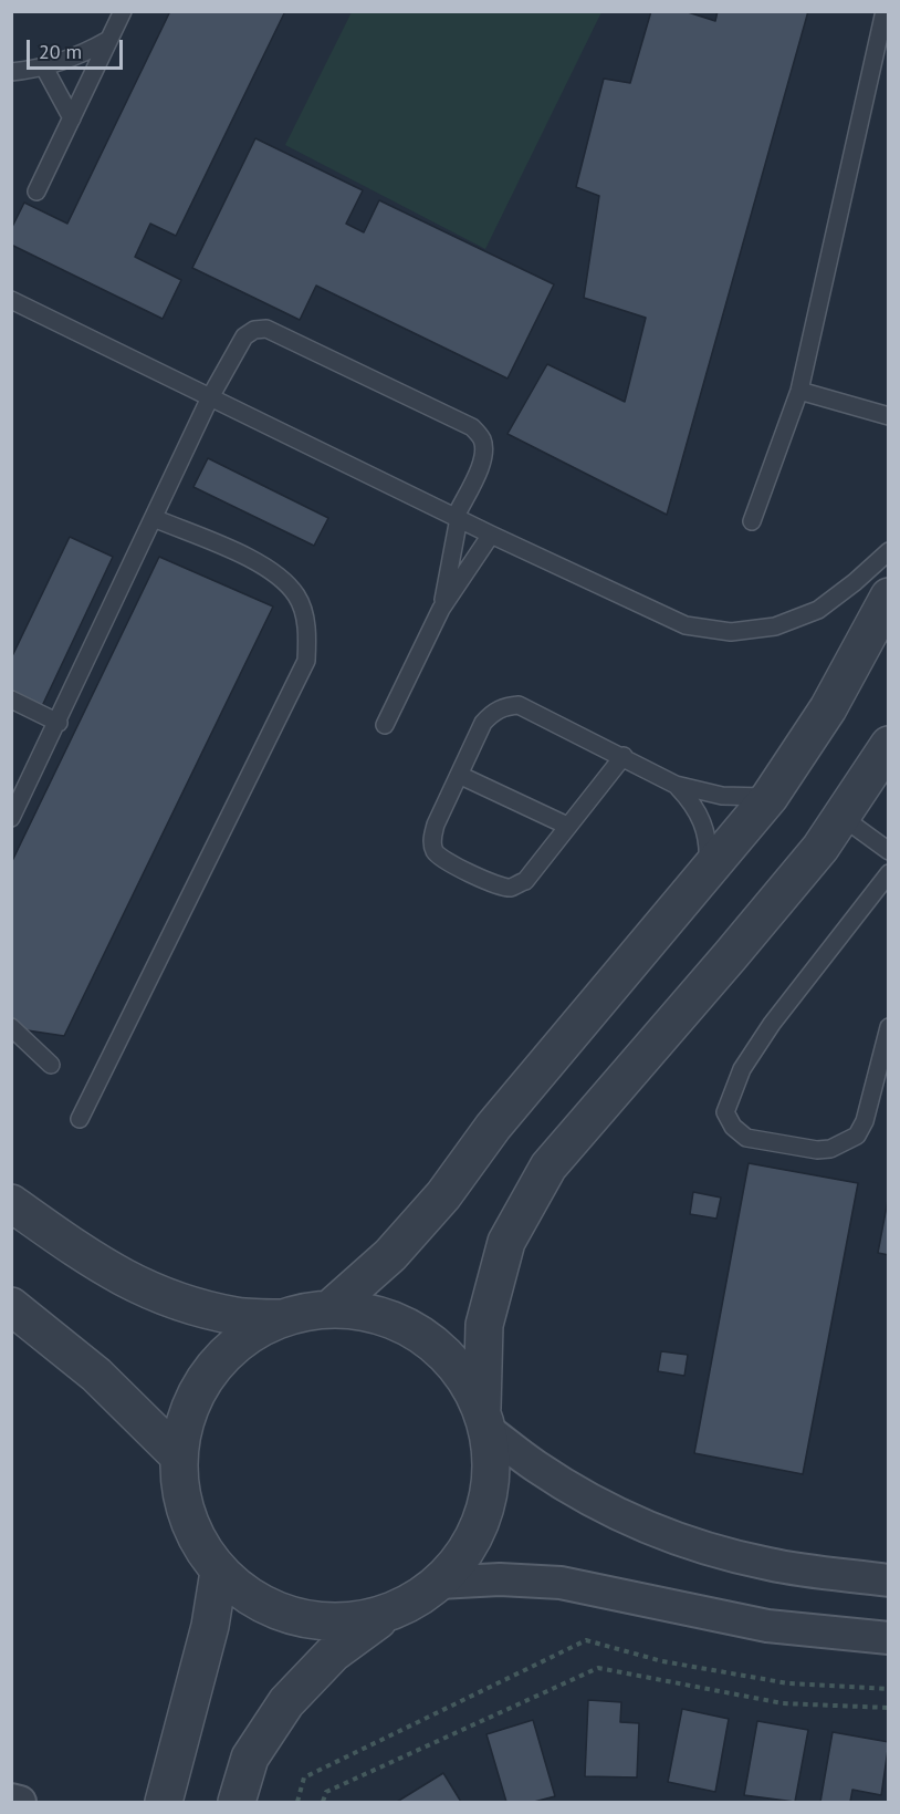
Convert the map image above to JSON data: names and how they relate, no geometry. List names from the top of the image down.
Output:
{
  "scale_bar": "20 m"
}
